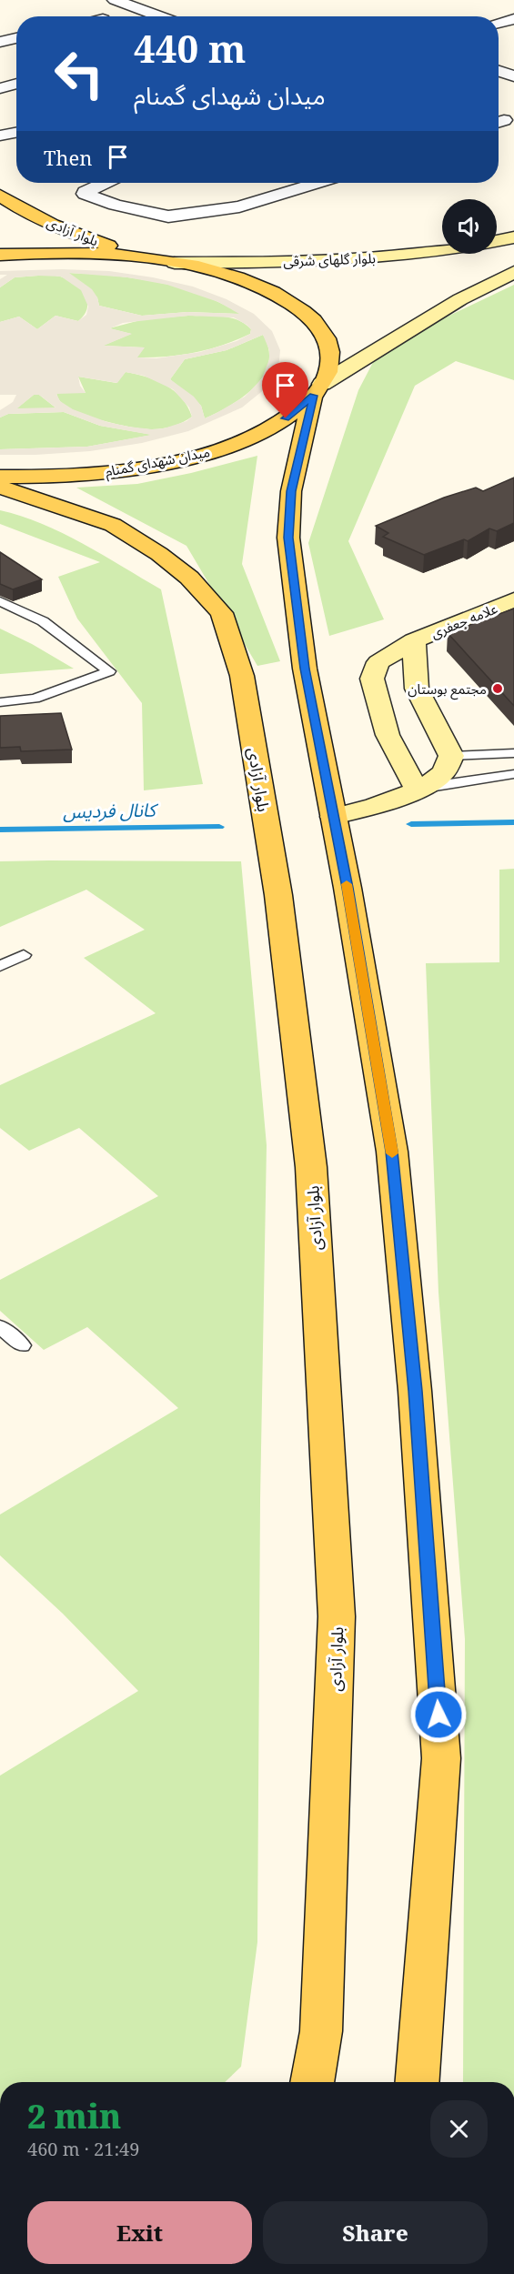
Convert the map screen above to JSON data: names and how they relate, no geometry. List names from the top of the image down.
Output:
{
  "streets": {
    "main road": [
      "بلوار آزادی",
      "بلوار گلهای شرقی",
      "میدان شهدای گمنام",
      "علامه جعفری"
    ]
  },
  "water": ["کانال فردیس"],
  "places": ["مجتمع بوستان"],
  "page": {
    "turn": ["440 m", "میدان شهدای گمنام"],
    "then": "Then",
    "heading": ["2 min", "460 m · 21:49"],
    "buttons": ["Exit", "Share"]
  }
}
